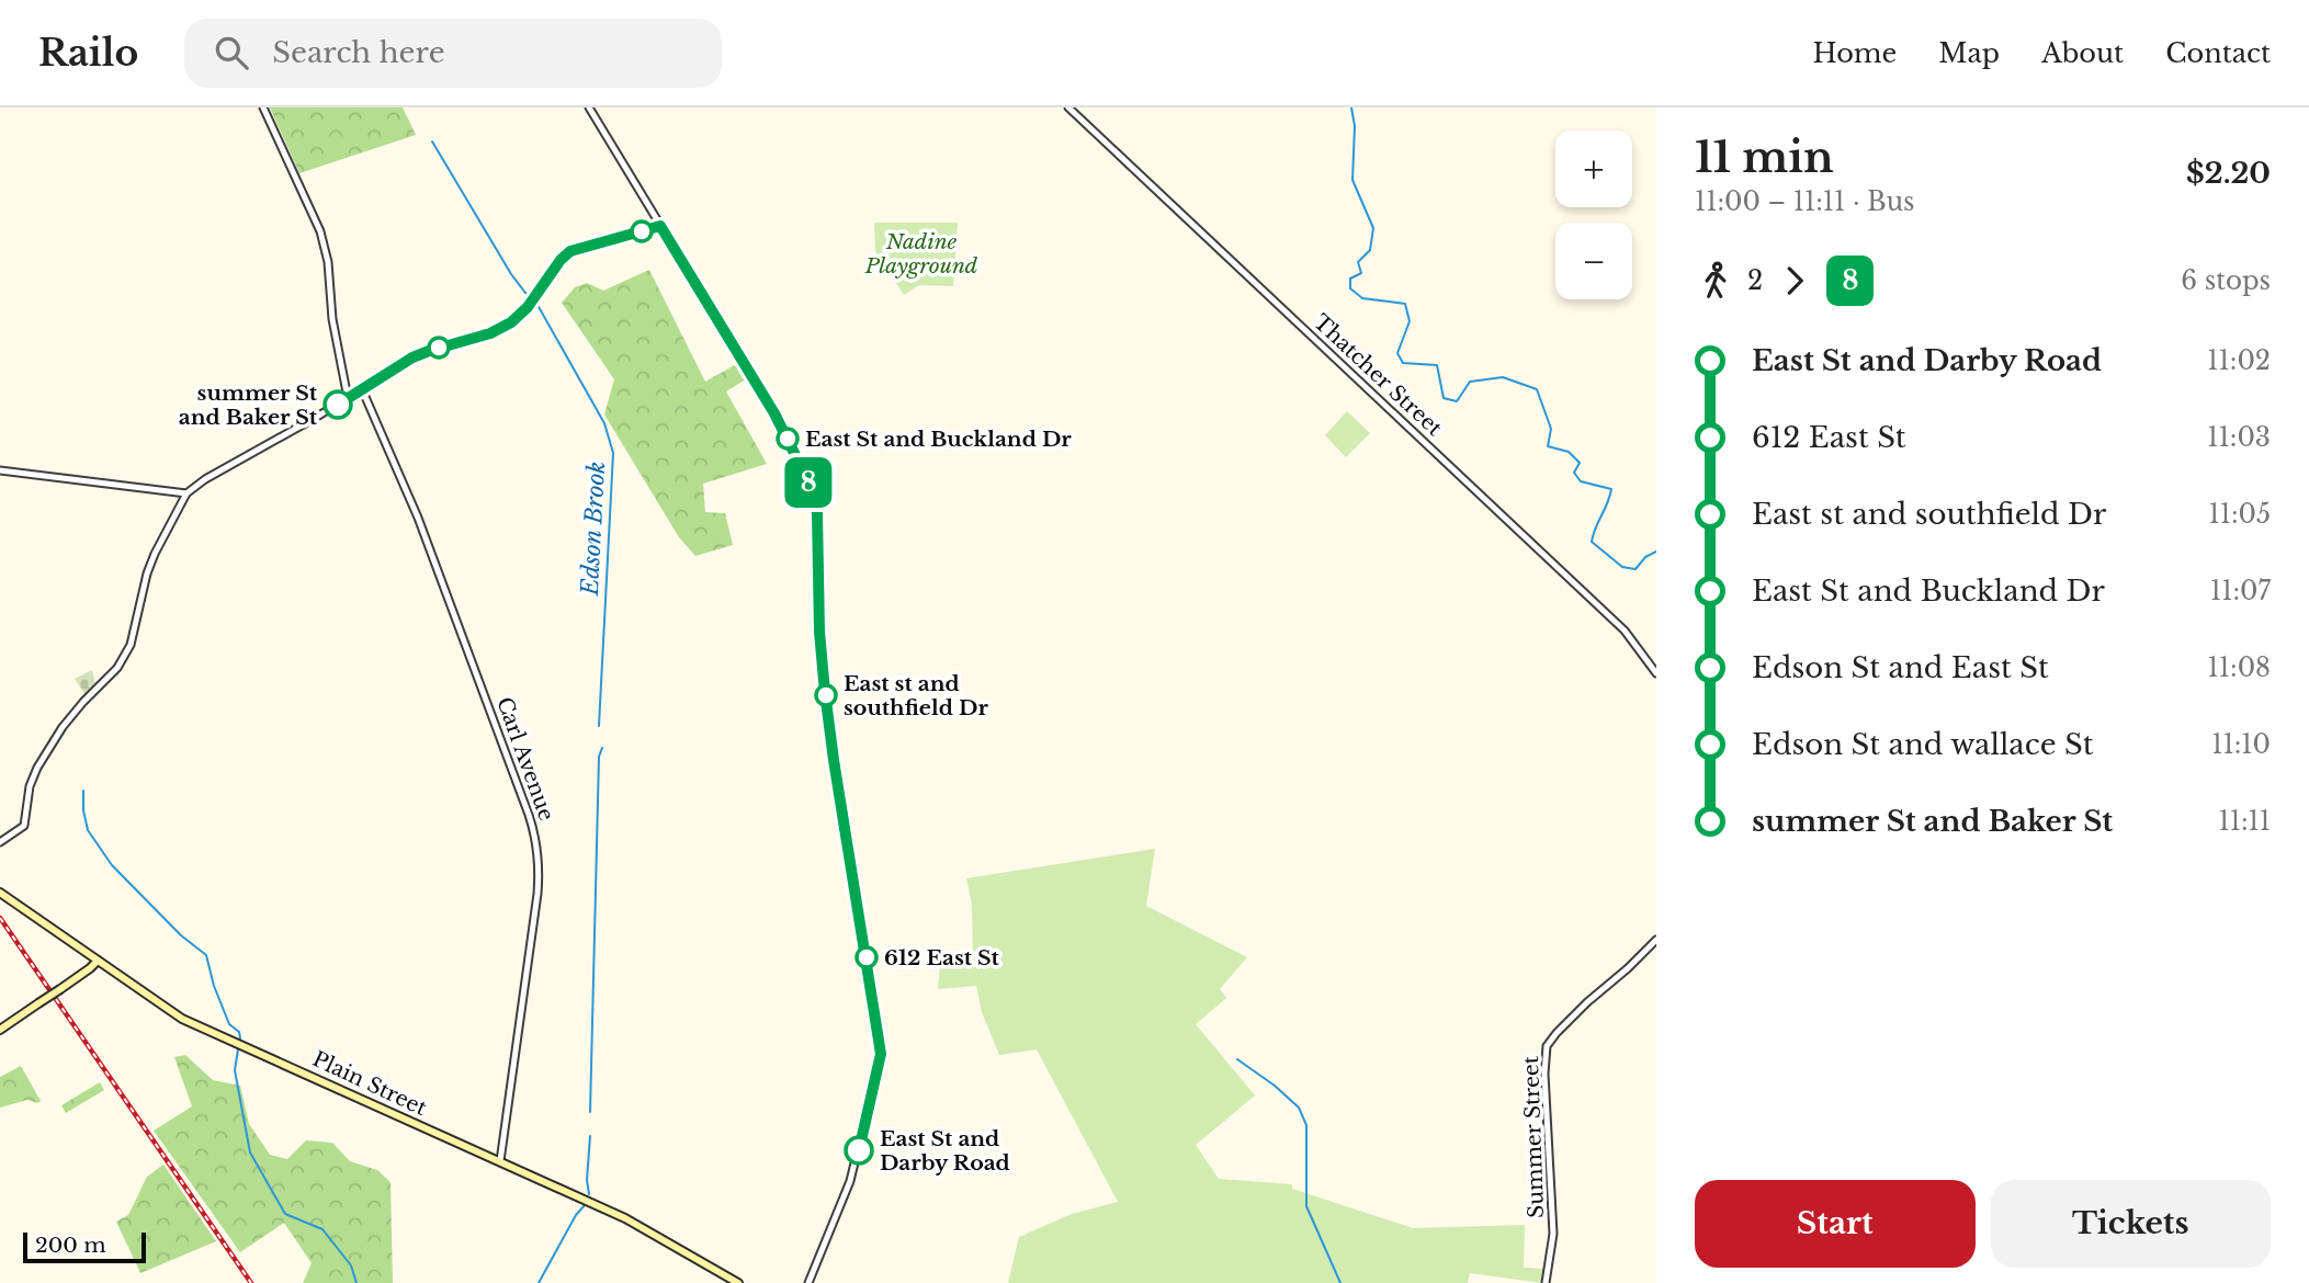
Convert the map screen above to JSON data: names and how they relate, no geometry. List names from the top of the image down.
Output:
{
  "streets": {
    "main road": ["Plain Street"],
    "street": ["Thatcher Street", "Carl Avenue", "Summer Street"]
  },
  "crossings": [
    ["Carl Avenue", "Plain Street"]
  ],
  "water": ["Edson Brook"],
  "parks": ["Nadine Playground"],
  "places": [
    "summer St and Baker St",
    "East St and Buckland Dr",
    "East st and southfield Dr",
    "612 East St",
    "East St and Darby Road"
  ],
  "lines": ["bus line 8"],
  "scale_bar": "200 m",
  "page": {
    "header": "Railo",
    "search": "Search here",
    "nav": [
      "Home",
      "Map",
      "About",
      "Contact"
    ],
    "on_map": "8",
    "heading": ["11 min", "11:00 – 11:11 · Bus", "$2.20"],
    "map_buttons": ["+", "−"],
    "legs": ["2", "8", "6 stops"],
    "list": [
      {
        "name": "East St and Darby Road",
        "value": "11:02"
      },
      {
        "name": "612 East St",
        "value": "11:03"
      },
      {
        "name": "East st and southfield Dr",
        "value": "11:05"
      },
      {
        "name": "East St and Buckland Dr",
        "value": "11:07"
      },
      {
        "name": "Edson St and East St",
        "value": "11:08"
      },
      {
        "name": "Edson St and wallace St",
        "value": "11:10"
      },
      {
        "name": "summer St and Baker St",
        "value": "11:11"
      }
    ],
    "buttons": ["Start", "Tickets"],
    "scale": "200 m"
  }
}
